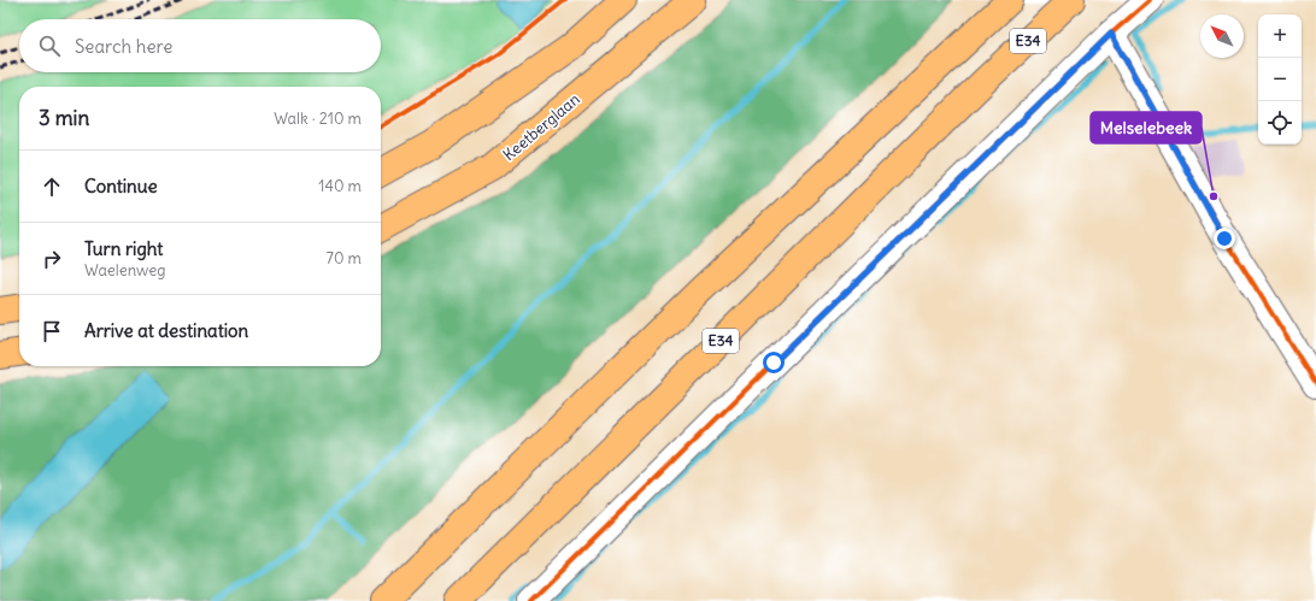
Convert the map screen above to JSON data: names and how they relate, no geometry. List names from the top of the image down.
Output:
{
  "streets": {
    "main road": ["E34", "Keetberglaan"]
  },
  "places": ["Melselebeek"],
  "north": "top left",
  "page": {
    "map_buttons": ["+", "−"],
    "search": "Search here",
    "heading": ["3 min", "Walk · 210 m"],
    "list": [
      ["Continue", "140 m"],
      ["Turn right", "Waelenweg", "70 m"],
      "Arrive at destination"
    ]
  }
}
